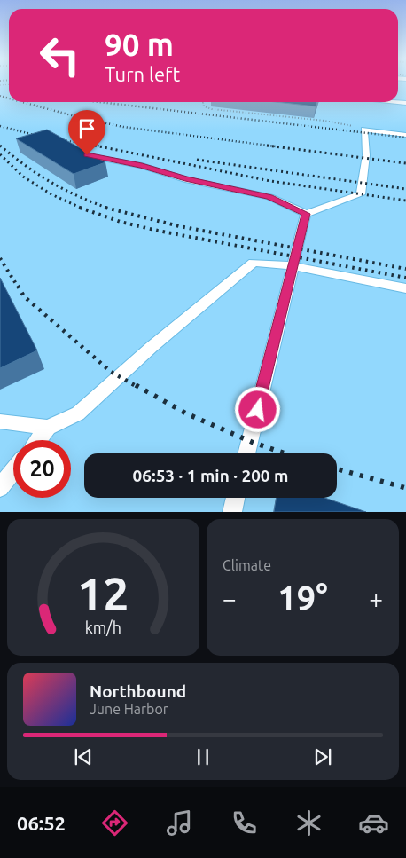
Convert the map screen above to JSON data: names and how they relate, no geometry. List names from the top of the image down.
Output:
{
  "page": {
    "turn": ["90 m", "Turn left"],
    "limit": "20",
    "trip": "06:53 · 1 min · 200 m",
    "tile": "Climate",
    "heat": ["−", "19°", "+"],
    "song": ["Northbound", "June Harbor"],
    "tabs": "06:52",
    "gauge": ["12", "km/h"]
  }
}
